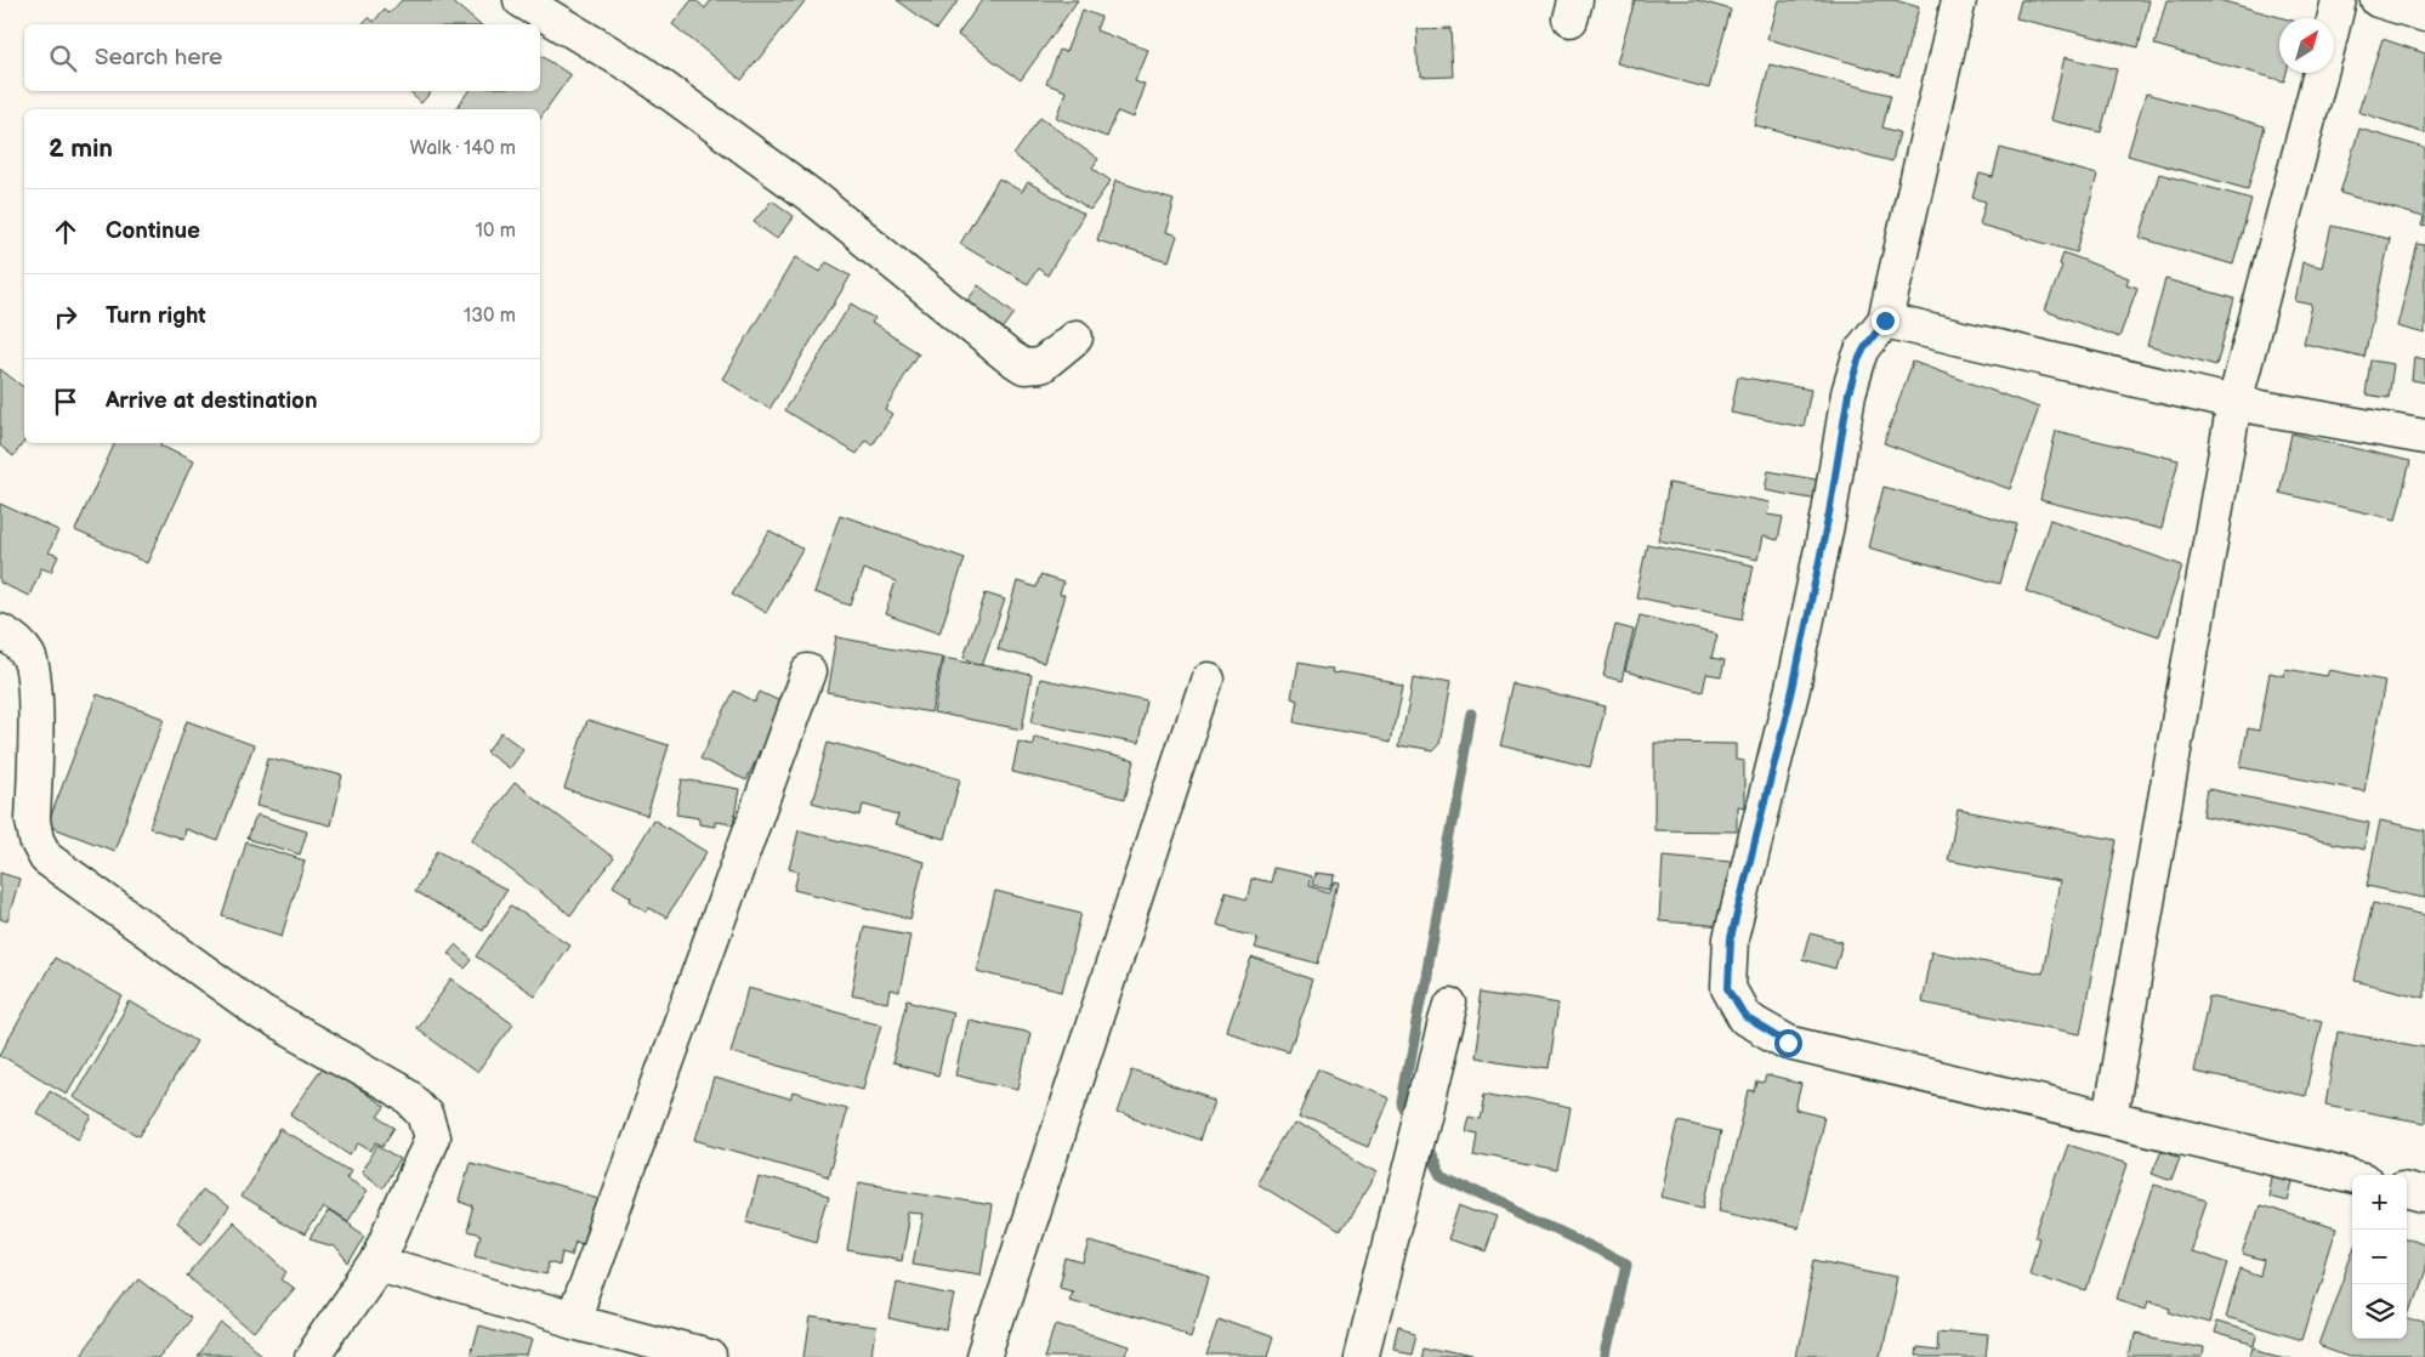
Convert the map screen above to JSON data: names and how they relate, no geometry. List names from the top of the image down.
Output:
{
  "north": "top right",
  "page": {
    "search": "Search here",
    "heading": ["2 min", "Walk · 140 m"],
    "list": [
      ["Continue", "10 m"],
      ["Turn right", "130 m"],
      "Arrive at destination"
    ],
    "map_buttons": ["+", "−"]
  }
}
